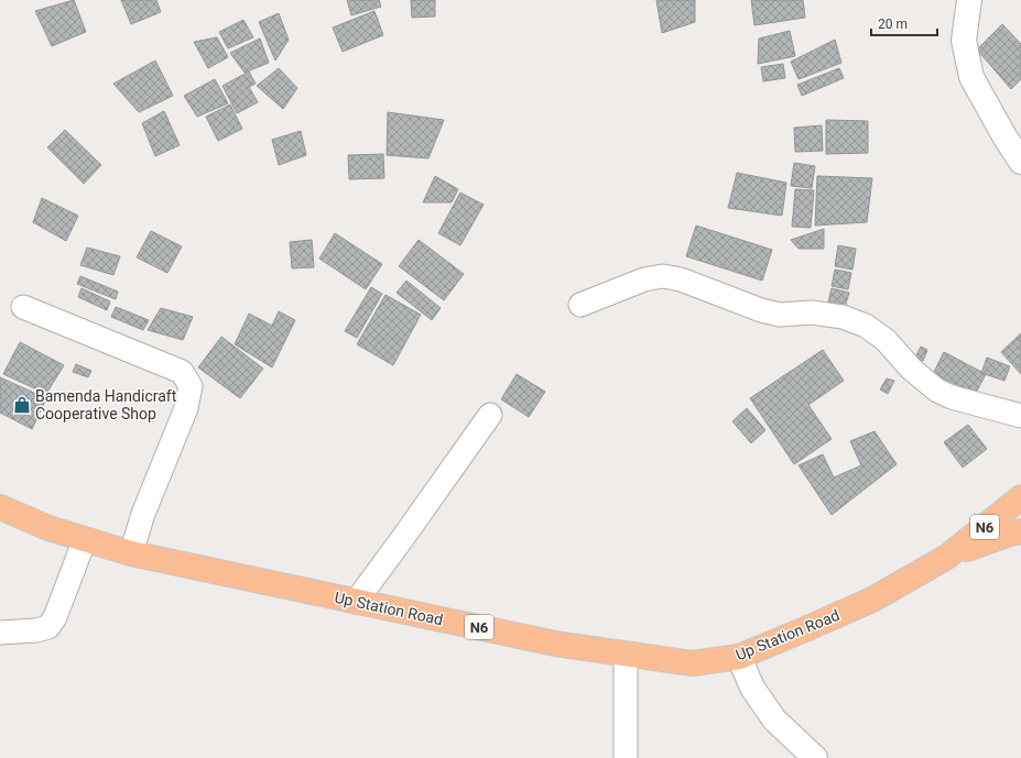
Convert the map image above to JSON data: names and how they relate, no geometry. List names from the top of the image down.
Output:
{
  "streets": {
    "highway": ["N6", "Up Station Road"]
  },
  "crossings": [
    ["N6", "Up Station Road"]
  ],
  "places": {
    "shop": ["Bamenda Handicraft Cooperative Shop"]
  },
  "scale_bar": "20 m"
}
